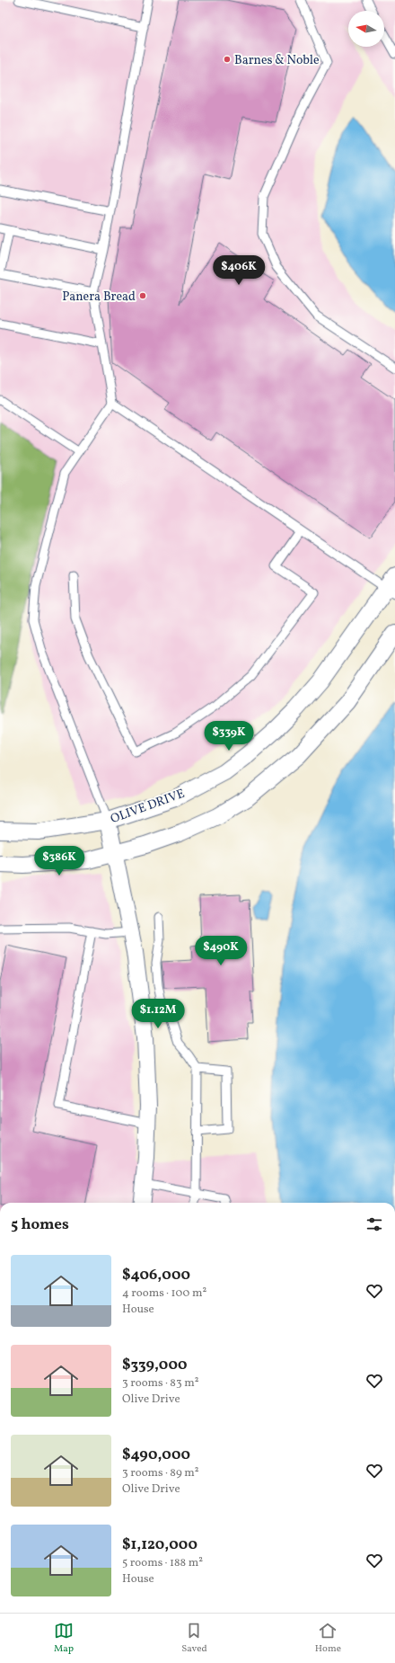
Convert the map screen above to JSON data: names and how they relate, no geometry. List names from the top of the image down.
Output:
{
  "streets": {
    "street": ["OLIVE DRIVE"]
  },
  "places": ["Barnes & Noble", "Panera Bread"],
  "north": "left",
  "page": {
    "price": [
      "$406K",
      "$339K",
      "$386K",
      "$490K",
      "$1.12M"
    ],
    "heading": "5 homes",
    "list": [
      {
        "name": "$406,000",
        "note": "4 rooms · 100 m² · House"
      },
      {
        "name": "$339,000",
        "note": "3 rooms · 83 m² · Olive Drive"
      },
      {
        "name": "$490,000",
        "note": "3 rooms · 89 m² · Olive Drive"
      },
      {
        "name": "$1,120,000",
        "note": "5 rooms · 188 m² · House"
      }
    ],
    "tabs": ["Map", "Saved", "Home"]
  }
}
